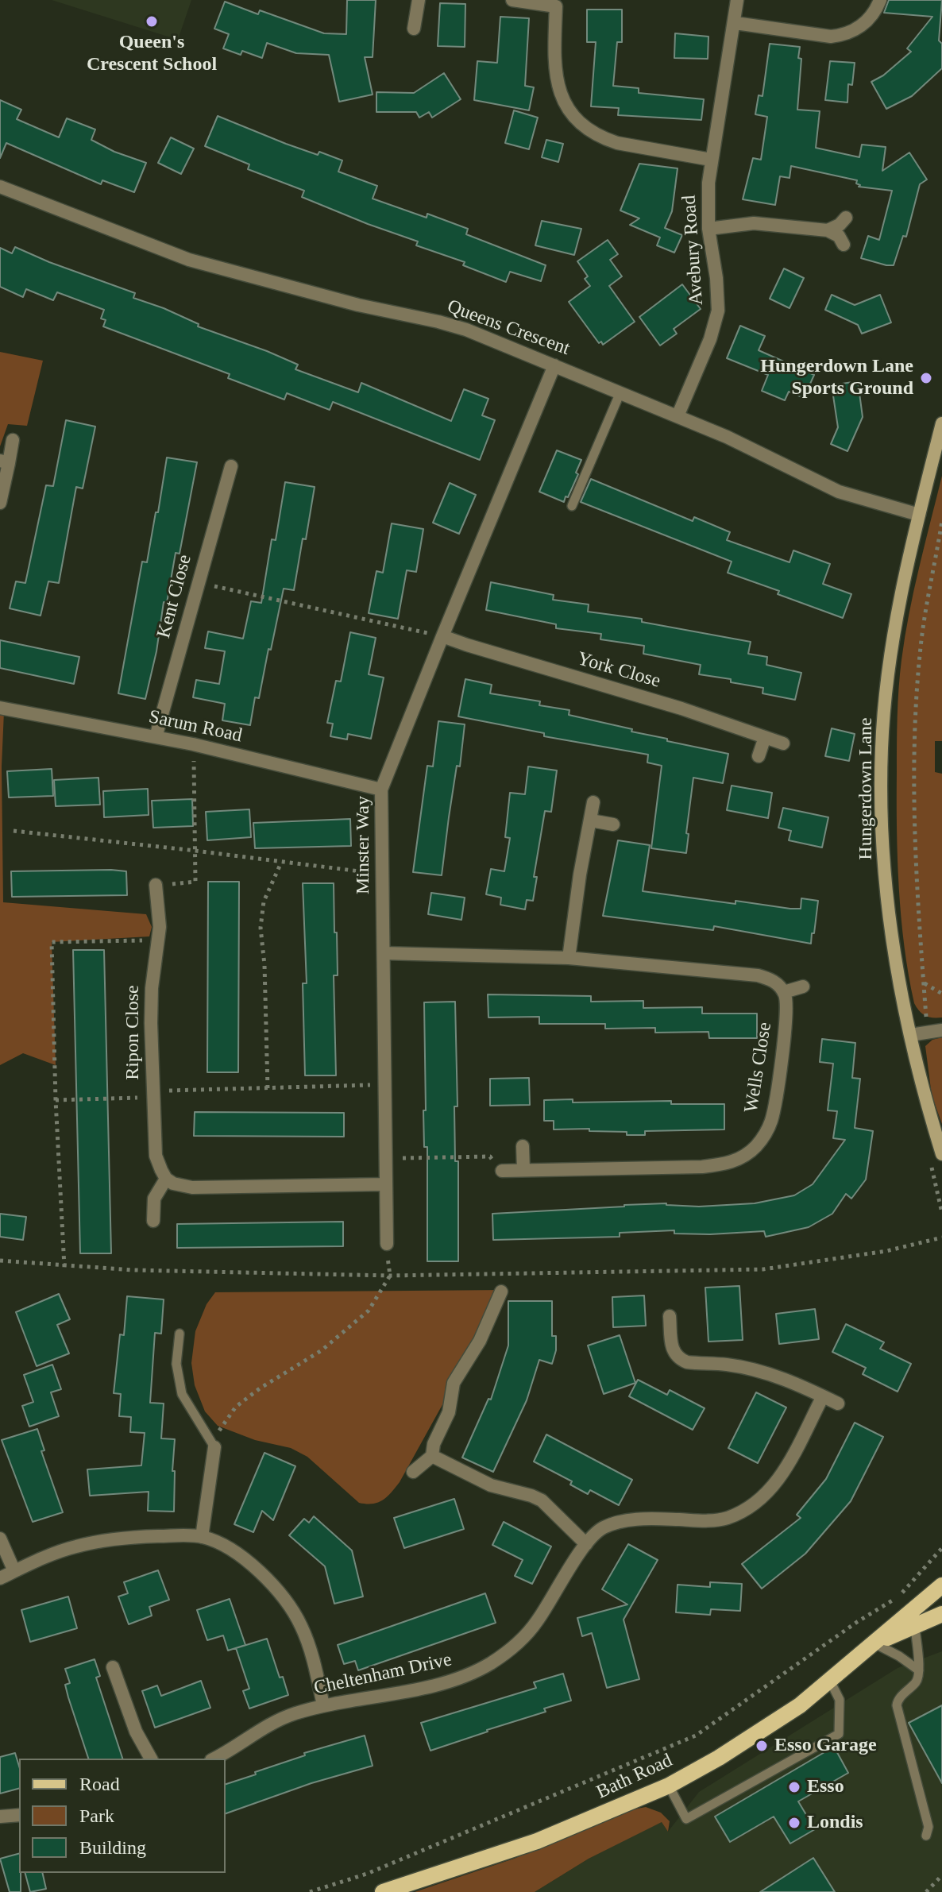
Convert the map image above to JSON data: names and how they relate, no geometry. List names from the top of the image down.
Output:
{
  "streets": {
    "main road": ["Hungerdown Lane", "Bath Road"],
    "street": [
      "Avebury Road",
      "Queens Crescent",
      "Kent Close",
      "York Close",
      "Sarum Road",
      "Minster Way",
      "Ripon Close",
      "Wells Close",
      "Cheltenham Drive"
    ]
  },
  "crossings": [
    ["Avebury Road", "Queens Crescent"],
    ["Queens Crescent", "Hungerdown Lane"],
    ["Queens Crescent", "Minster Way"],
    ["Kent Close", "Sarum Road"],
    ["York Close", "Minster Way"],
    ["Sarum Road", "Minster Way"]
  ],
  "places": [
    "Queen's Crescent School",
    "Hungerdown Lane Sports Ground",
    "Esso Garage",
    "Esso",
    "Londis"
  ],
  "legend": ["Road", "Park", "Building"]
}
